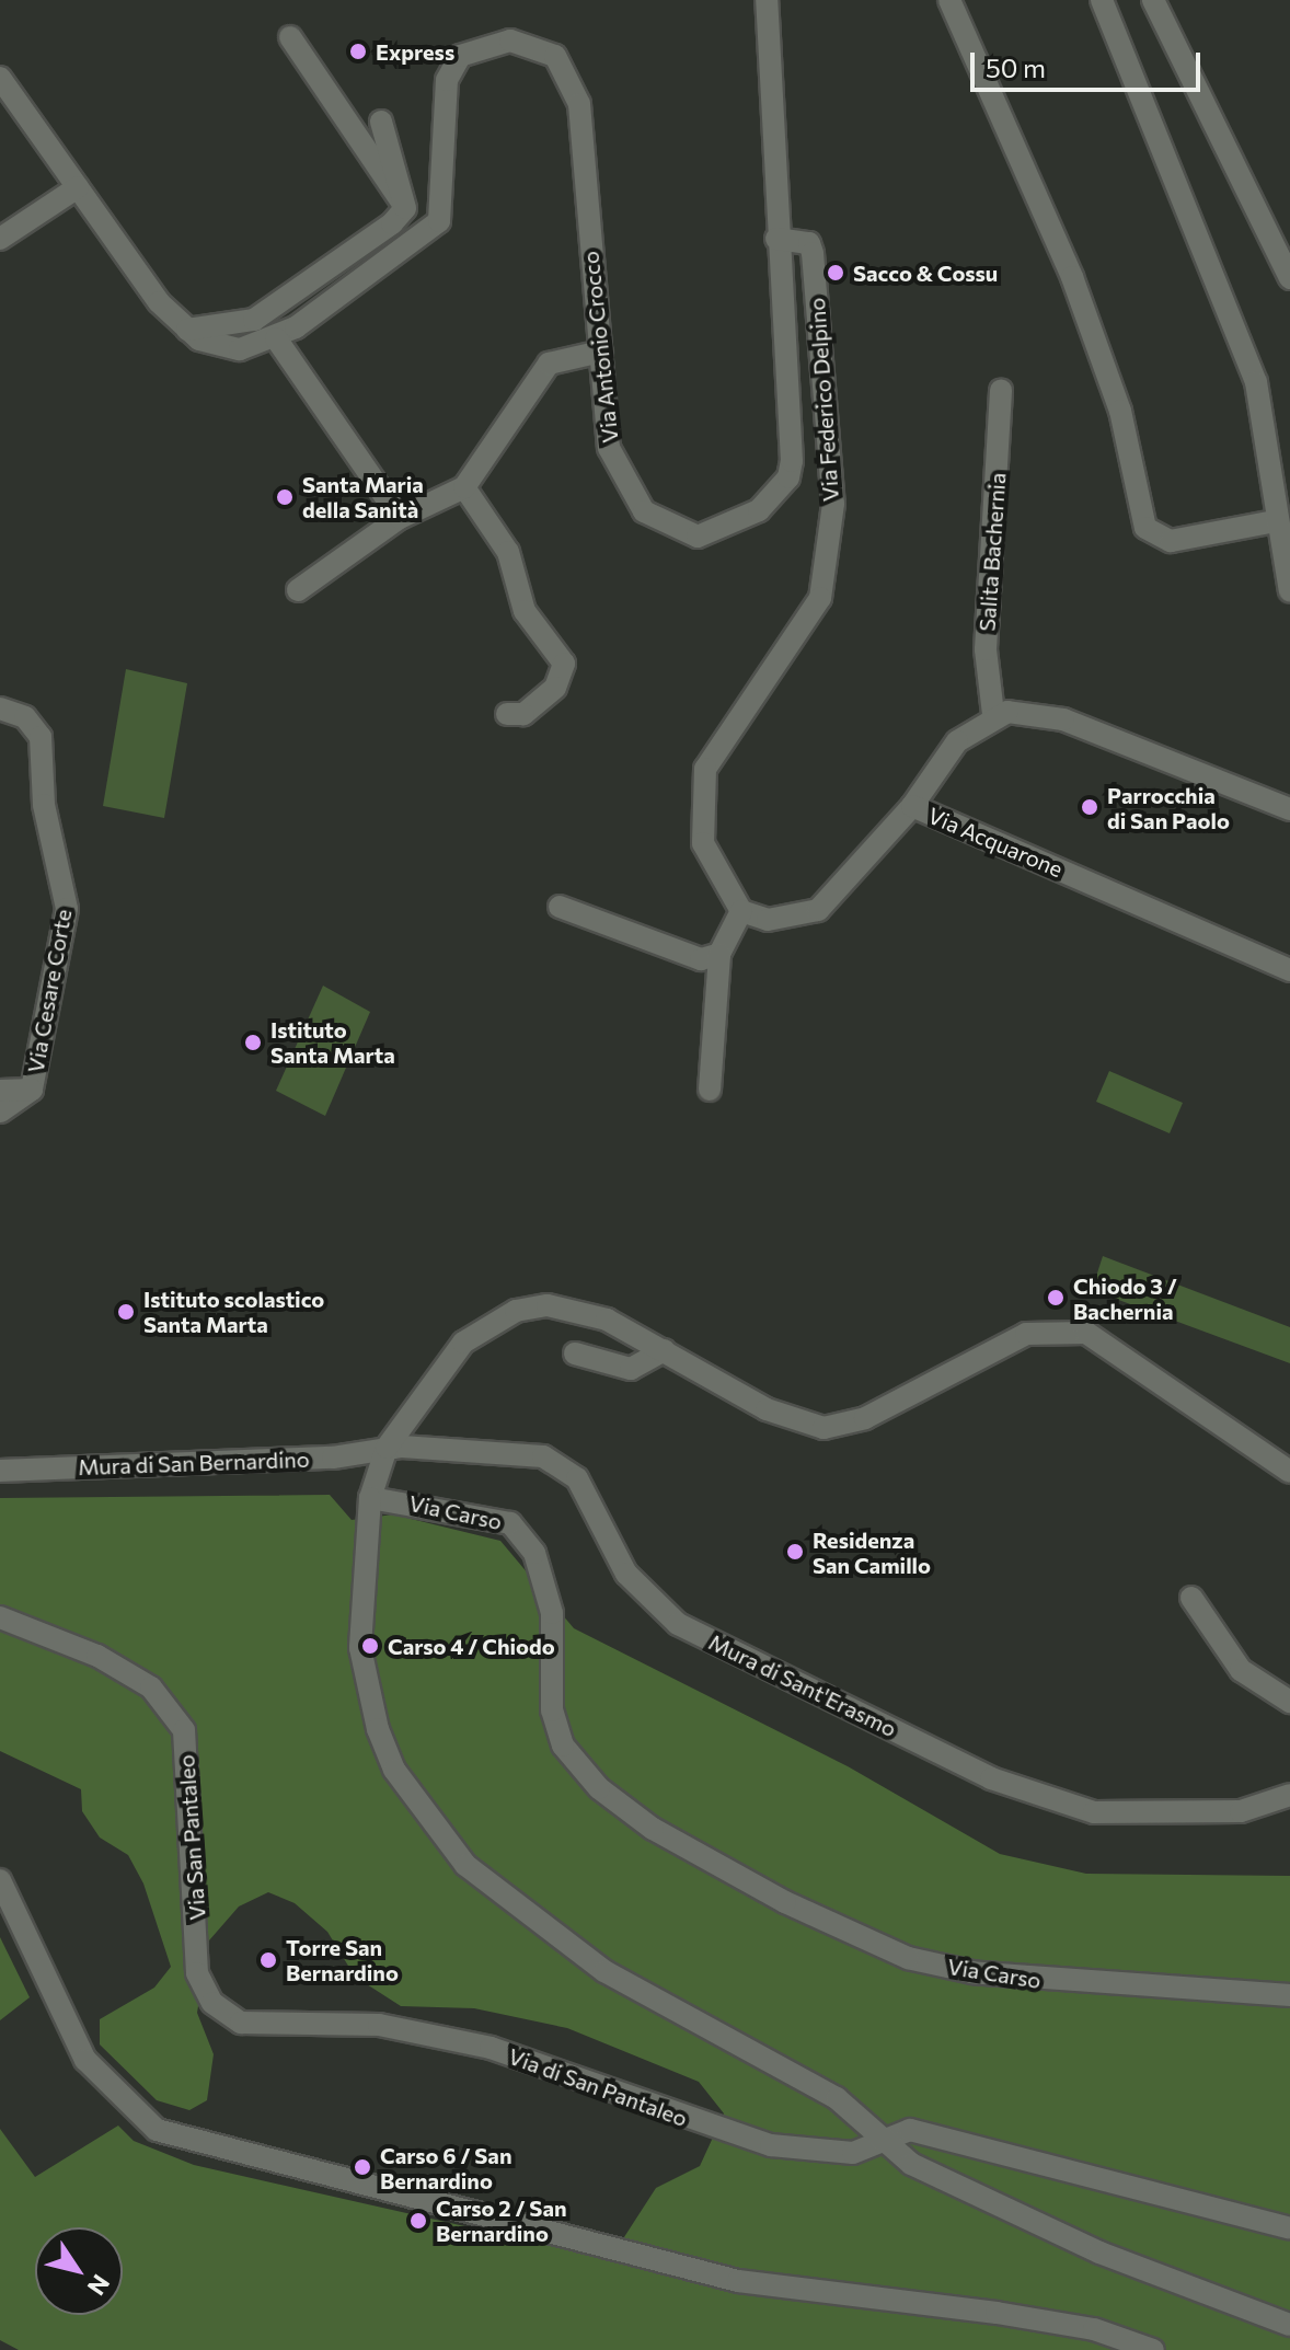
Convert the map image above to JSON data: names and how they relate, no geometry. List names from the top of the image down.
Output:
{
  "streets": {
    "street": [
      "Via Antonio Crocco",
      "Via Federico Delpino",
      "Salita Bachernia",
      "Via Acquarone",
      "Via Cesare Corte",
      "Mura di San Bernardino",
      "Via Carso",
      "Mura di Sant'Erasmo",
      "Via San Pantaleo",
      "Via di San Pantaleo"
    ]
  },
  "crossings": [
    ["Via Antonio Crocco", "Via Federico Delpino"],
    ["Salita Bachernia", "Via Acquarone"],
    ["Mura di San Bernardino", "Mura di Sant'Erasmo"],
    ["Via San Pantaleo", "Via di San Pantaleo"]
  ],
  "places": [
    "Express",
    "Sacco & Cossu",
    "Santa Maria della Sanità",
    "Parrocchia di San Paolo",
    "Istituto Santa Marta",
    "Chiodo 3 / Bachernia",
    "Istituto scolastico Santa Marta",
    "Residenza San Camillo",
    "Carso 4 / Chiodo",
    "Torre San Bernardino",
    "Carso 6 / San Bernardino",
    "Carso 2 / San Bernardino"
  ],
  "scale_bar": "50 m",
  "north": "bottom right"
}
